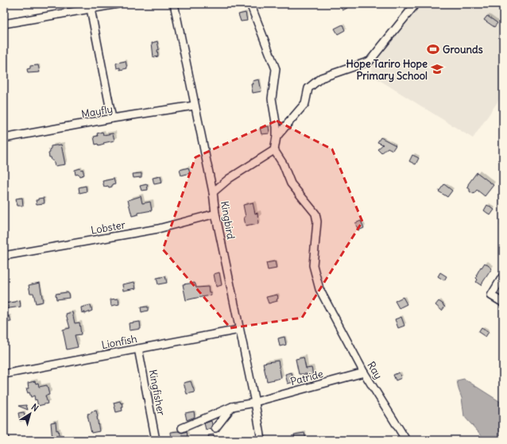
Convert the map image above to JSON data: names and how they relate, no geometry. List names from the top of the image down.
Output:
{
  "streets": {
    "street": [
      "Mayfly",
      "Kingbird",
      "Lobster",
      "Lionfish",
      "Ray",
      "Patride",
      "Kingfisher"
    ]
  },
  "crossings": [
    ["Mayfly", "Kingbird"],
    ["Kingbird", "Lobster"],
    ["Kingbird", "Lionfish"],
    ["Kingbird", "Patride"],
    ["Lionfish", "Kingfisher"],
    ["Ray", "Patride"]
  ],
  "places": {
    "sports": ["Grounds"],
    "school or university": ["Hope Tariro Hope Primary School"]
  },
  "north": "top right"
}
